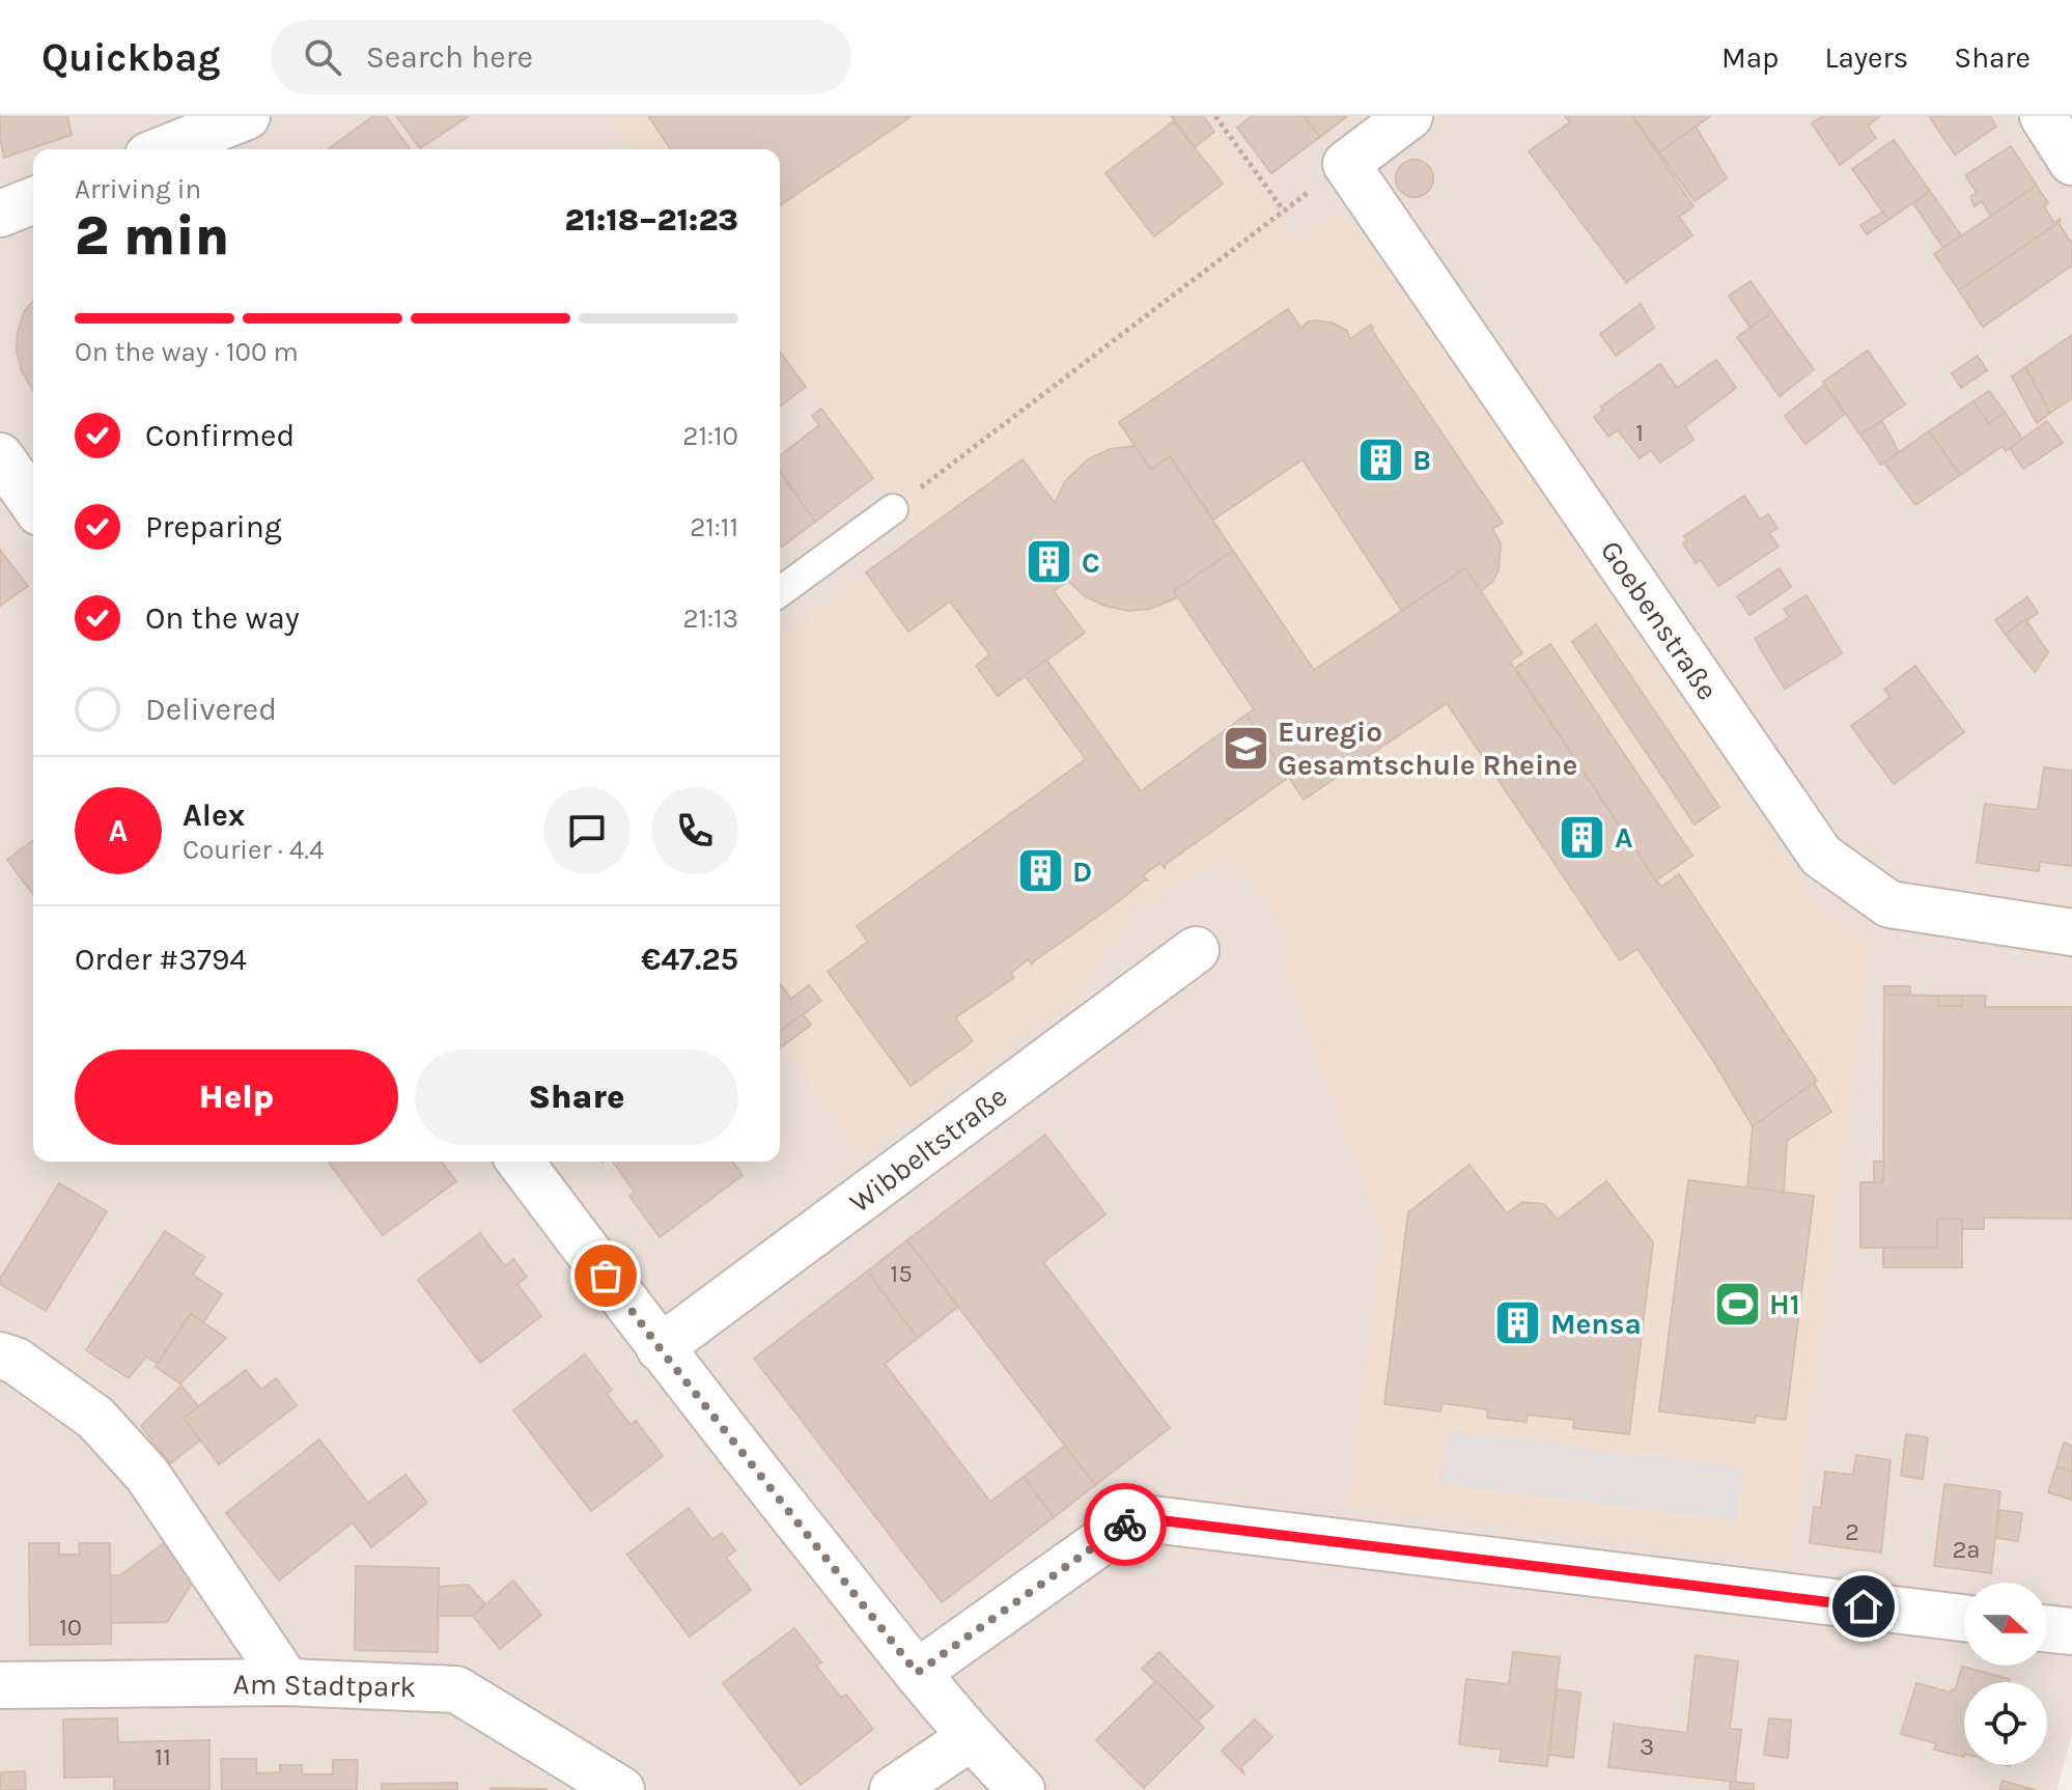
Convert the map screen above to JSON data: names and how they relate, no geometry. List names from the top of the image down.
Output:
{
  "streets": {
    "street": ["Goebenstraße", "Wibbeltstraße", "Am Stadtpark"]
  },
  "places": {
    "building": [
      "B",
      "C",
      "A",
      "D",
      "Mensa"
    ],
    "school or university": ["Euregio Gesamtschule Rheine"],
    "sports": ["H1"]
  },
  "house_numbers": [
    "1",
    "15",
    "2",
    "2a",
    "10",
    "3",
    "11"
  ],
  "north": "right",
  "page": {
    "header": "Quickbag",
    "search": "Search here",
    "nav": ["Map", "Layers", "Share"],
    "heading": ["2 min", "Arriving in", "21:18–21:23"],
    "panel": [
      "Alex",
      "Courier · 4.4",
      "Order #3794",
      "€47.25"
    ],
    "bar": "On the way · 100 m",
    "list": [
      ["Confirmed", "21:10"],
      ["Preparing", "21:11"],
      ["On the way", "21:13"],
      "Delivered"
    ],
    "round": "A",
    "buttons": ["Help", "Share"]
  }
}
